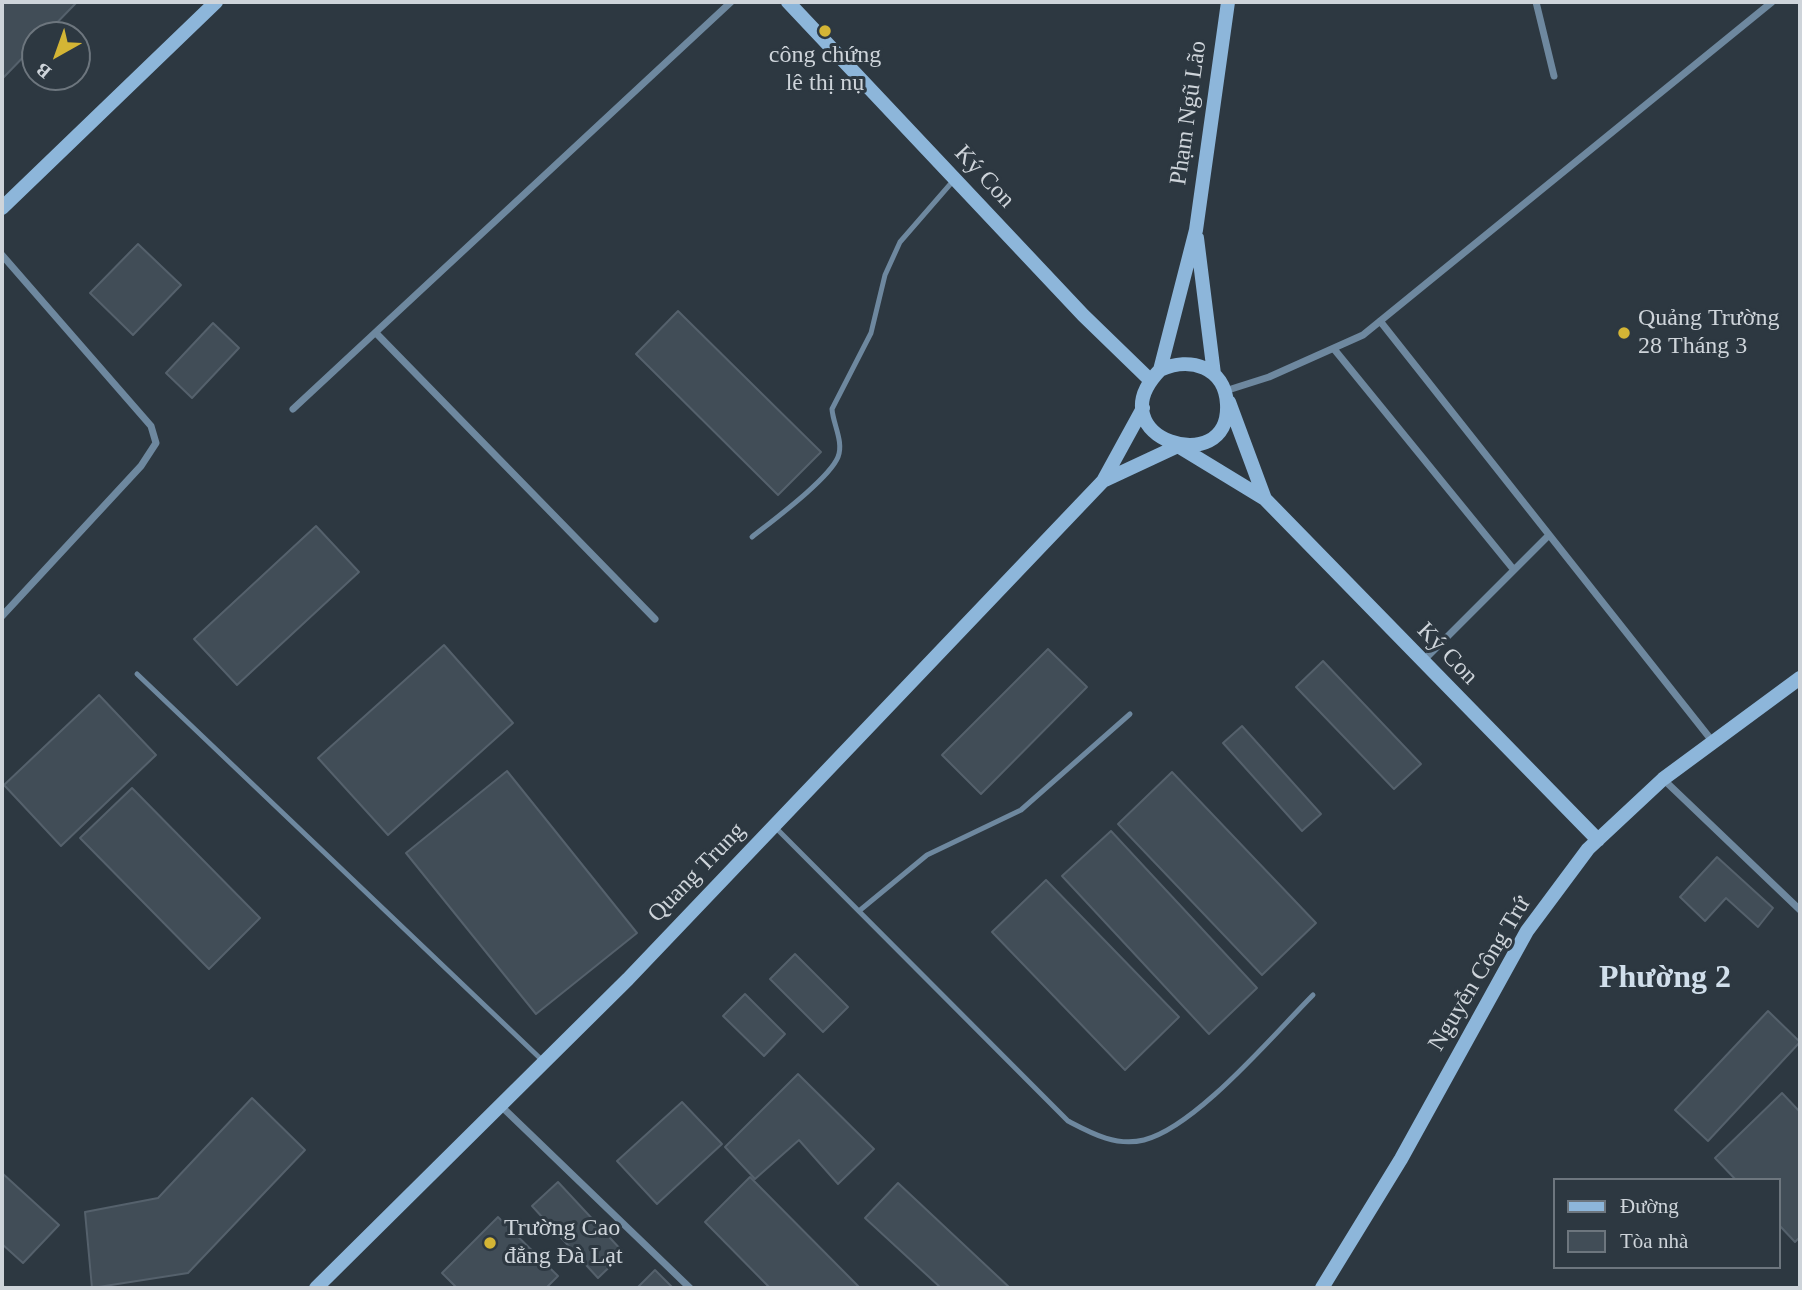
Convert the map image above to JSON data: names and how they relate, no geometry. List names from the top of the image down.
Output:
{
  "streets": {
    "street": [
      "Phạm Ngũ Lão",
      "Ký Con",
      "Quang Trung",
      "Nguyễn Công Trứ"
    ]
  },
  "crossings": [
    ["Phạm Ngũ Lão", "Ký Con"],
    ["Phạm Ngũ Lão", "Quang Trung"],
    ["Ký Con", "Quang Trung"],
    ["Ký Con", "Nguyễn Công Trứ"]
  ],
  "districts": ["Phường 2"],
  "places": ["công chứng lê thị nụ", "Quảng Trường 28 Tháng 3", "Trường Cao đẳng Đà Lạt"],
  "legend": ["Đường", "Tòa nhà"],
  "north": "bottom left"
}
